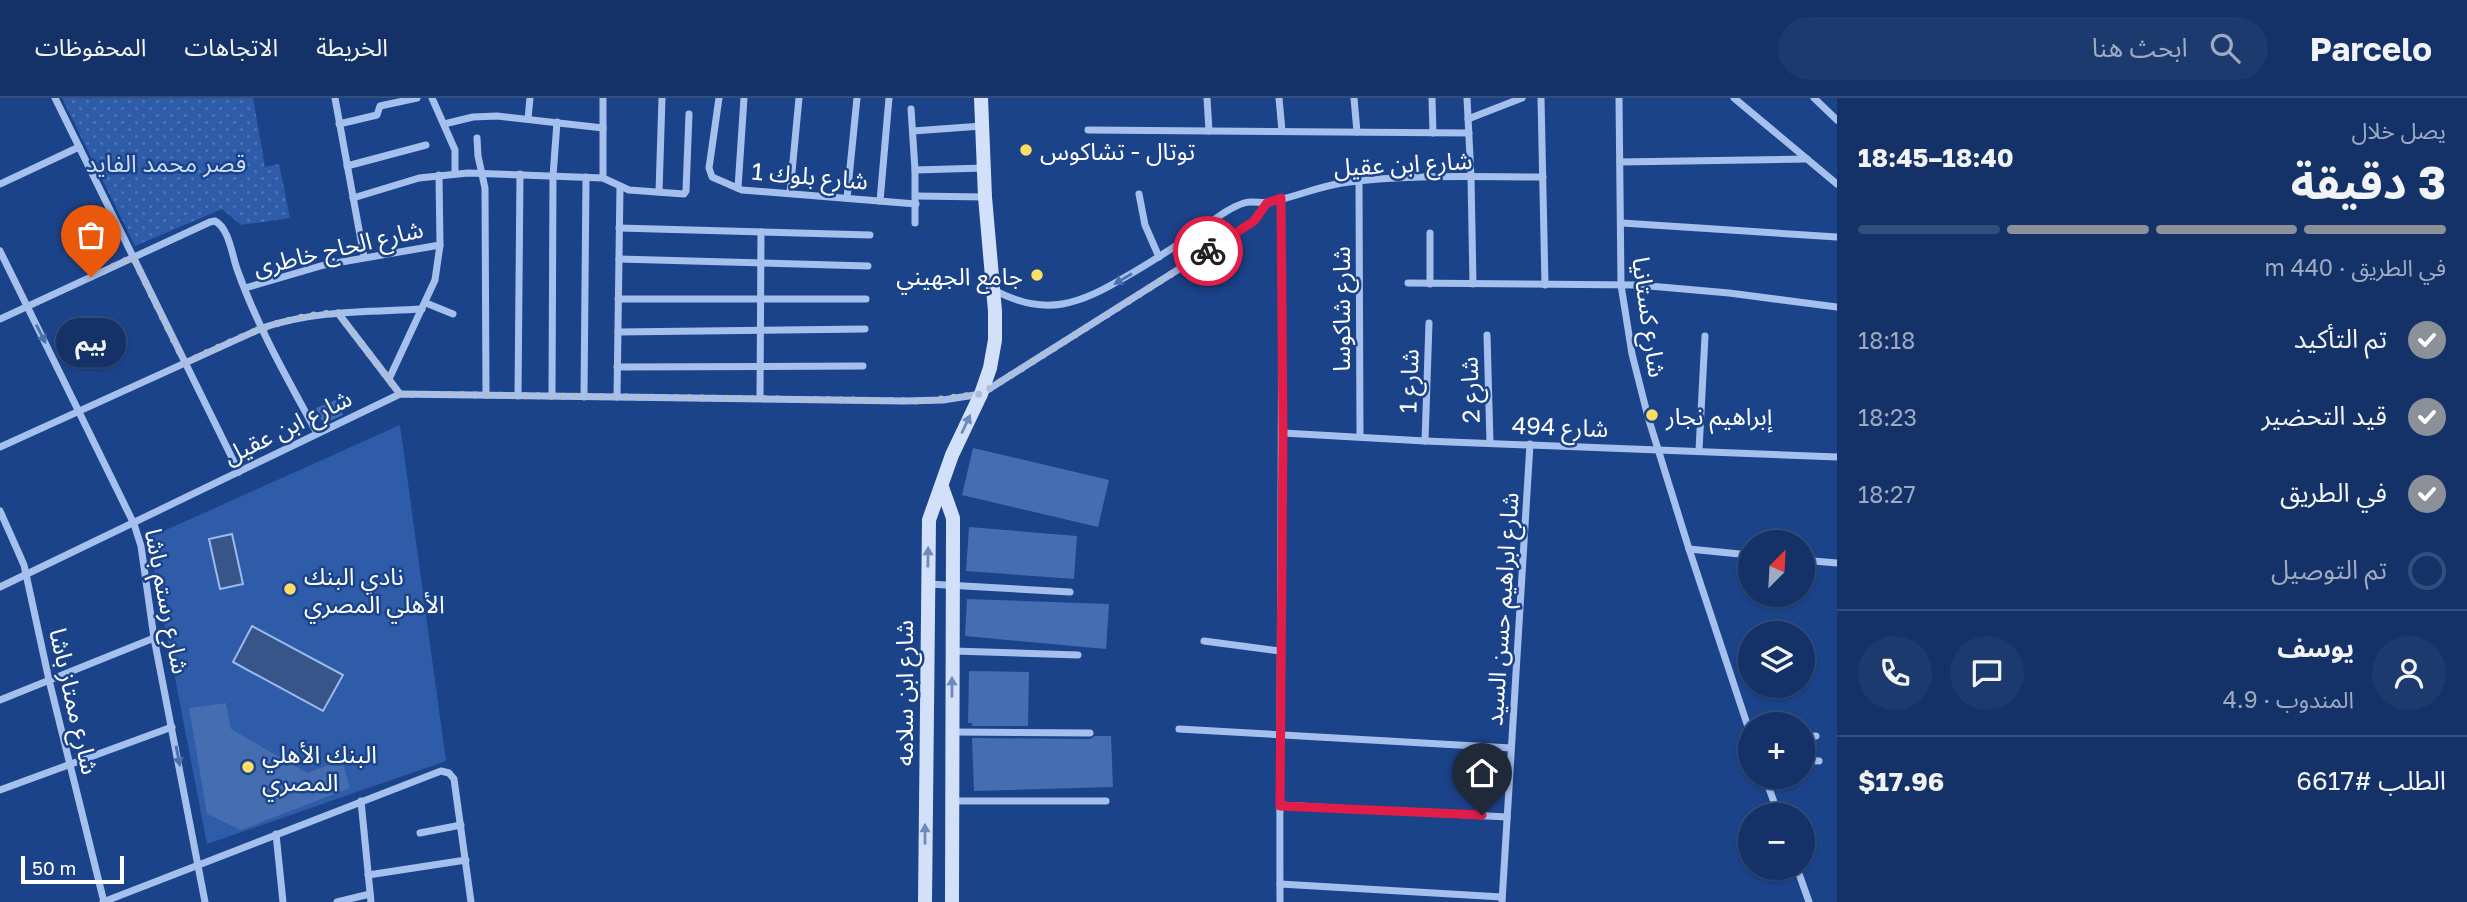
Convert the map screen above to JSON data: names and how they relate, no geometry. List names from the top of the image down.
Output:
{
  "streets": {
    "street": [
      "شارع ابن عقيل",
      "شارع بلوك 1",
      "شارع الحاج خاطرى",
      "شارع شاكوسا",
      "شارع كستانيا",
      "شارع 1",
      "شارع 2",
      "شارع 494",
      "شارع رستم باشا",
      "شارع ابراهيم حسن السيد",
      "شارع ابن سلامه",
      "شارع ممتاز باشا"
    ]
  },
  "crossings": [
    ["شارع ابن عقيل", "شارع شاكوسا"],
    ["شارع ابن عقيل", "شارع رستم باشا"],
    ["شارع ابن عقيل", "شارع ابن سلامه"],
    ["شارع ابن عقيل", "شارع ممتاز باشا"],
    ["شارع بلوك 1", "شارع ابن سلامه"],
    ["شارع شاكوسا", "شارع 494"],
    ["شارع كستانيا", "شارع 494"],
    ["شارع 1", "شارع 494"],
    ["شارع 2", "شارع 494"],
    ["شارع 494", "شارع ابراهيم حسن السيد"]
  ],
  "one_way": ["شارع رستم باشا"],
  "parks": ["قصر محمد الفايد"],
  "places": [
    "توتال - تشاكوس",
    "جامع الجهيني",
    "بيم",
    "إبراهيم نجار",
    "نادي البنك الأهلي المصري",
    "البنك الأهلي المصري"
  ],
  "scale_bar": "50 m",
  "north": "top right",
  "page": {
    "header": "Parcelo",
    "search": "ابحث هنا",
    "nav": ["الخريطة", "الاتجاهات", "المحفوظات"],
    "heading": ["3 دقيقة", "يصل خلال", "18:40–18:45"],
    "panel": [
      "يوسف",
      "المندوب · 4.9",
      "الطلب #6617",
      "$17.96"
    ],
    "bar": "في الطريق · 440 m",
    "list": [
      ["تم التأكيد", "18:18"],
      ["قيد التحضير", "18:23"],
      ["في الطريق", "18:27"],
      "تم التوصيل"
    ],
    "bubble": "بيم",
    "map_buttons": ["+", "−"],
    "scale": "50 m"
  }
}
